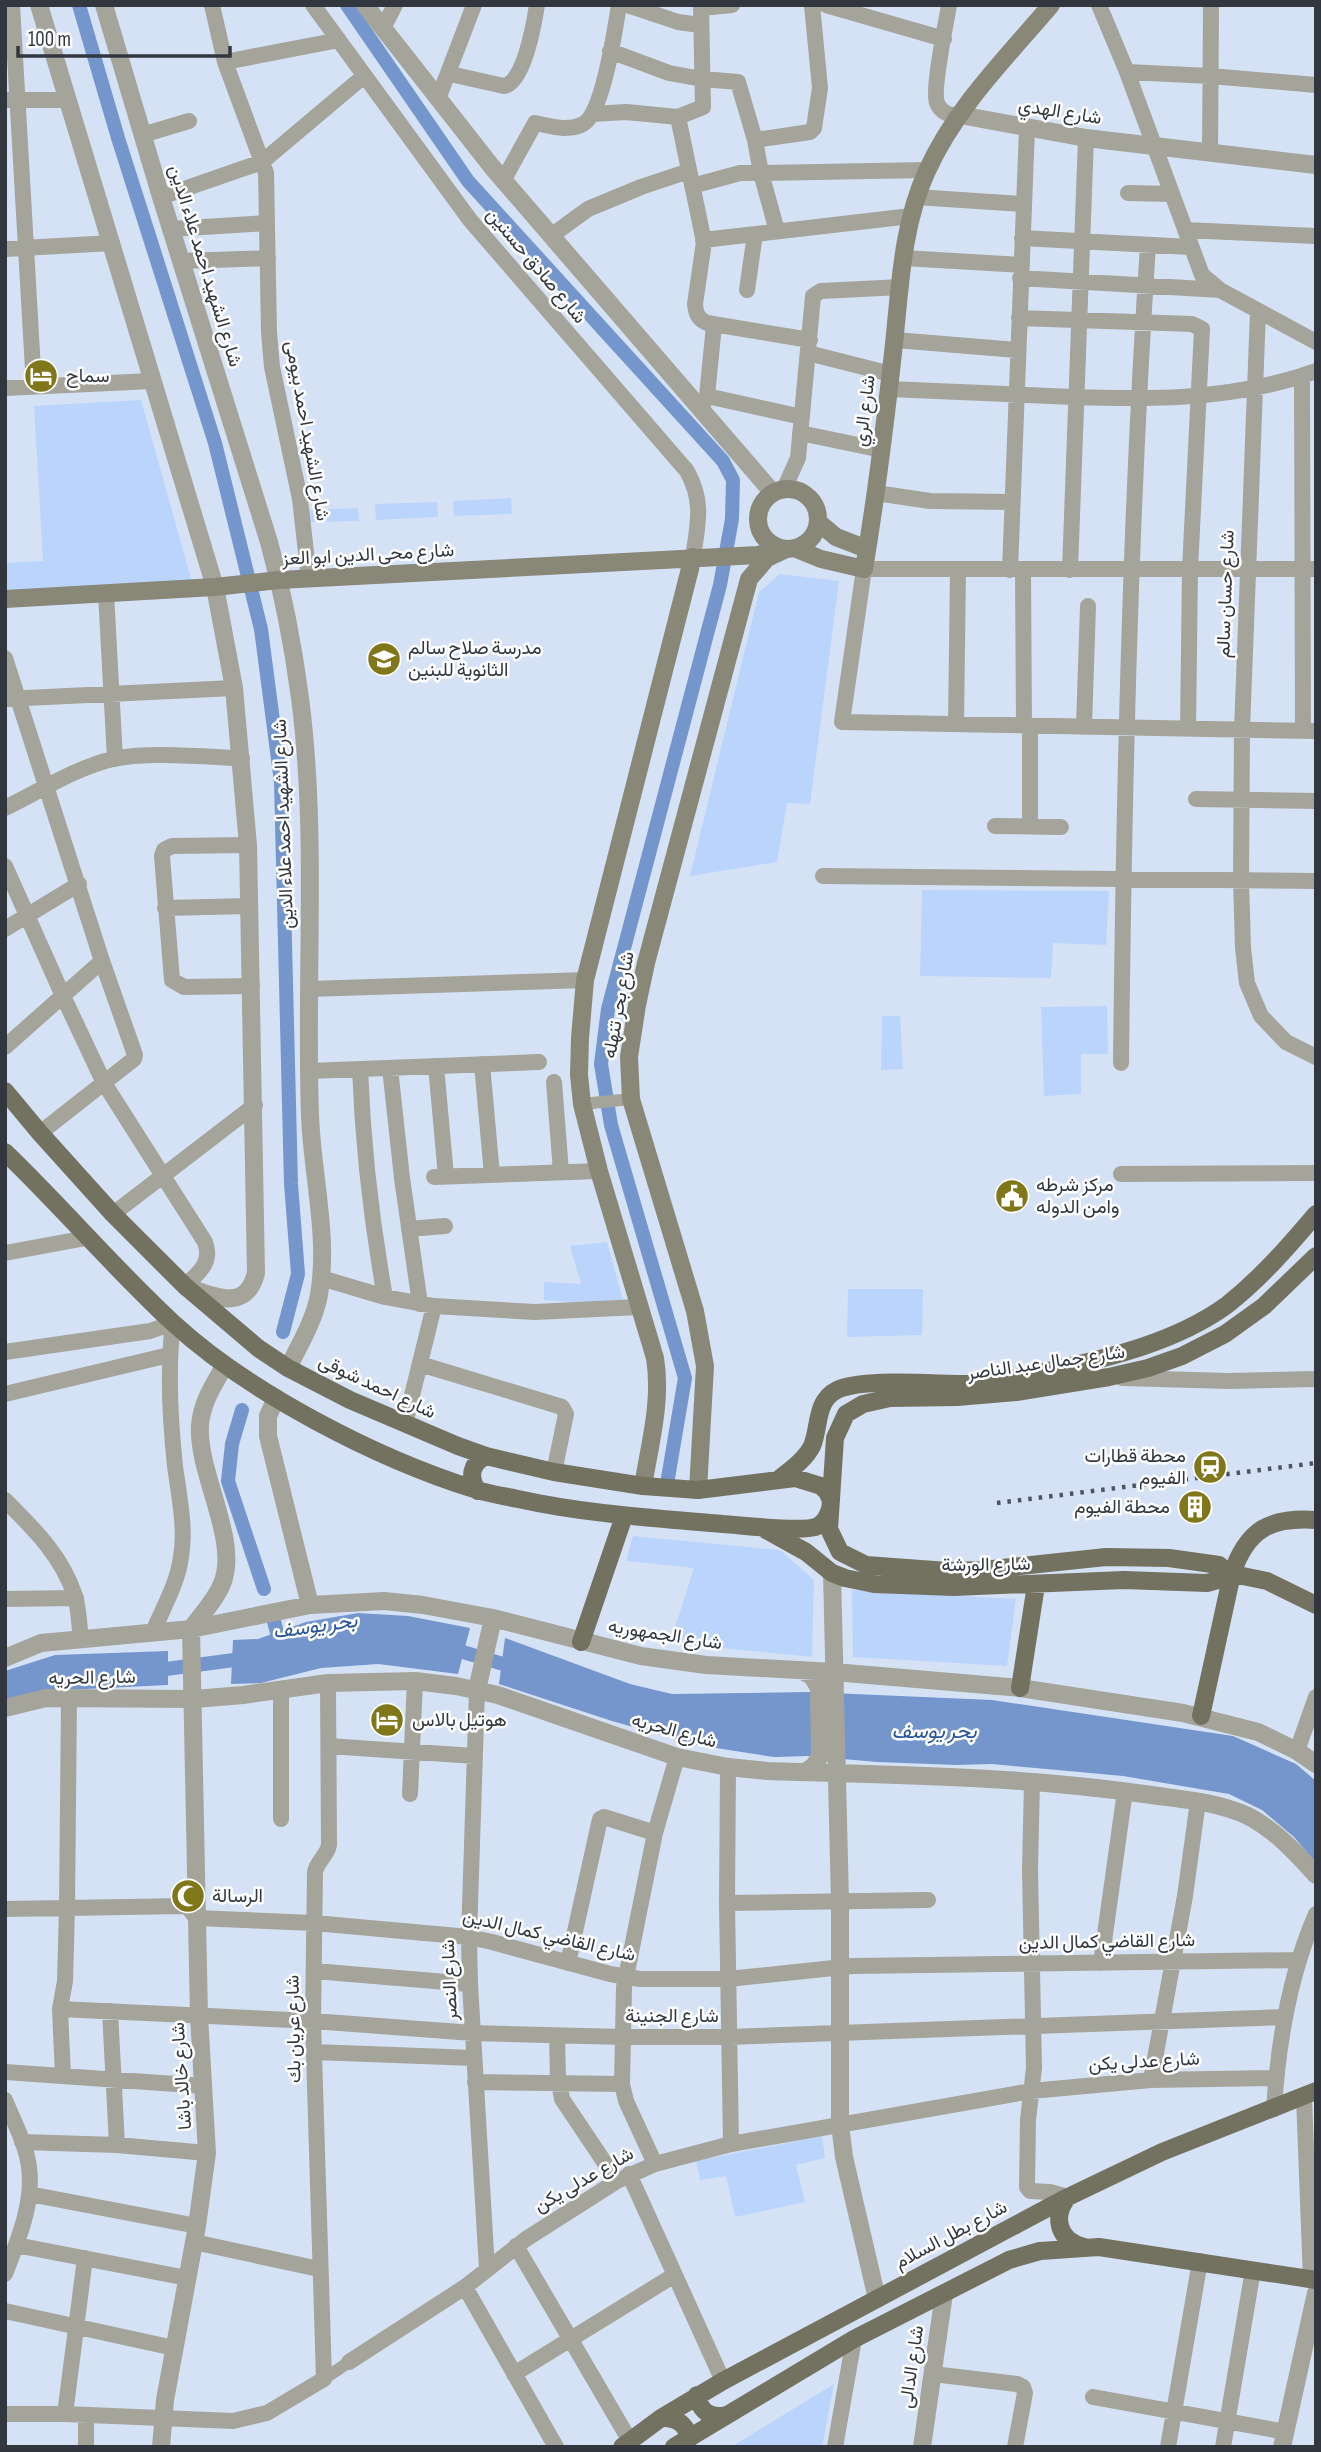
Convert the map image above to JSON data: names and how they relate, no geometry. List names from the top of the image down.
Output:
{
  "streets": {
    "main road": [
      "شارع الري",
      "شارع محى الدين ابو العز",
      "شارع بحر تنهله",
      "شارع جمال عبد الناصر",
      "شارع احمد شوقى",
      "شارع الورشة",
      "شارع بطل السلام"
    ],
    "street": [
      "شارع الهدي",
      "شارع الشهيد احمد علاء الدين",
      "شارع صادق حسنين",
      "شارع الشهيد احمد بيومى",
      "شارع حسان سالم",
      "شارع الجمهوريه",
      "شارع الحريه",
      "شارع القاضي كمال الدين",
      "شارع النصر",
      "شارع الجنينة",
      "شارع عريان بك",
      "شارع عدلى يكن",
      "شارع خالد باشا",
      "شارع الدالى"
    ]
  },
  "crossings": [
    ["شارع الهدي", "شارع الري"],
    ["شارع الشهيد احمد علاء الدين", "شارع محى الدين ابو العز"],
    ["شارع الشهيد احمد علاء الدين", "شارع احمد شوقى"],
    ["شارع صادق حسنين", "شارع محى الدين ابو العز"],
    ["شارع صادق حسنين", "شارع بحر تنهله"],
    ["شارع الشهيد احمد بيومى", "شارع محى الدين ابو العز"],
    ["شارع محى الدين ابو العز", "شارع بحر تنهله"],
    ["شارع بحر تنهله", "شارع احمد شوقى"],
    ["شارع احمد شوقى", "شارع الورشة"],
    ["شارع الجمهوريه", "شارع خالد باشا"],
    ["شارع الحريه", "شارع النصر"],
    ["شارع الحريه", "شارع عريان بك"],
    ["شارع الحريه", "شارع خالد باشا"],
    ["شارع القاضي كمال الدين", "شارع النصر"],
    ["شارع القاضي كمال الدين", "شارع عريان بك"],
    ["شارع القاضي كمال الدين", "شارع خالد باشا"],
    ["شارع النصر", "شارع الجنينة"],
    ["شارع النصر", "شارع عدلى يكن"],
    ["شارع الجنينة", "شارع عريان بك"],
    ["شارع الجنينة", "شارع خالد باشا"],
    ["شارع عريان بك", "شارع عدلى يكن"],
    ["شارع عدلى يكن", "شارع خالد باشا"]
  ],
  "water": ["بحر يوسف"],
  "places": {
    "hotel": ["سماح", "هوتيل بالاس"],
    "school or university": ["مدرسة صلاح سالم الثانوية للبنين"],
    "public building": ["مركز شرطه وامن الدوله"],
    "station": ["محطة قطارات الفيوم"],
    "building": ["محطة الفيوم"],
    "mosque": ["الرسالة"]
  },
  "scale_bar": "100 m"
}
